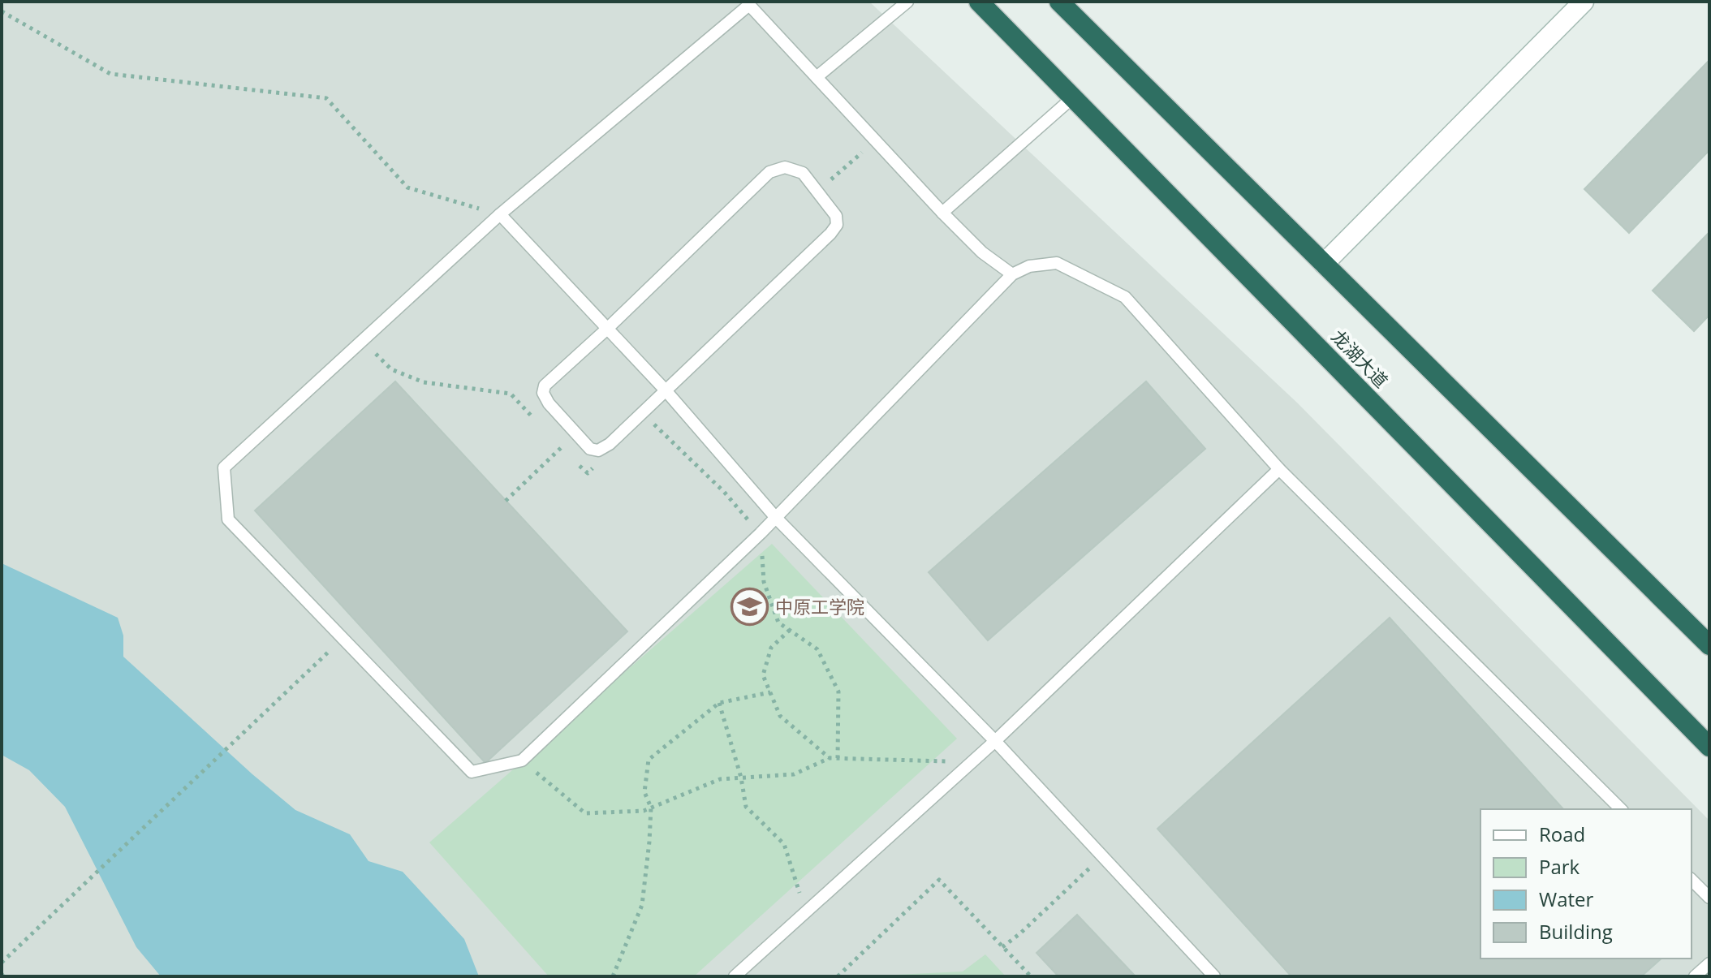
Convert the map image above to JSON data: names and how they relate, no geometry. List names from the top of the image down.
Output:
{
  "streets": {
    "highway": ["龙湖大道"]
  },
  "places": {
    "school or university": ["中原工学院"]
  },
  "legend": [
    "Road",
    "Park",
    "Water",
    "Building"
  ]
}
